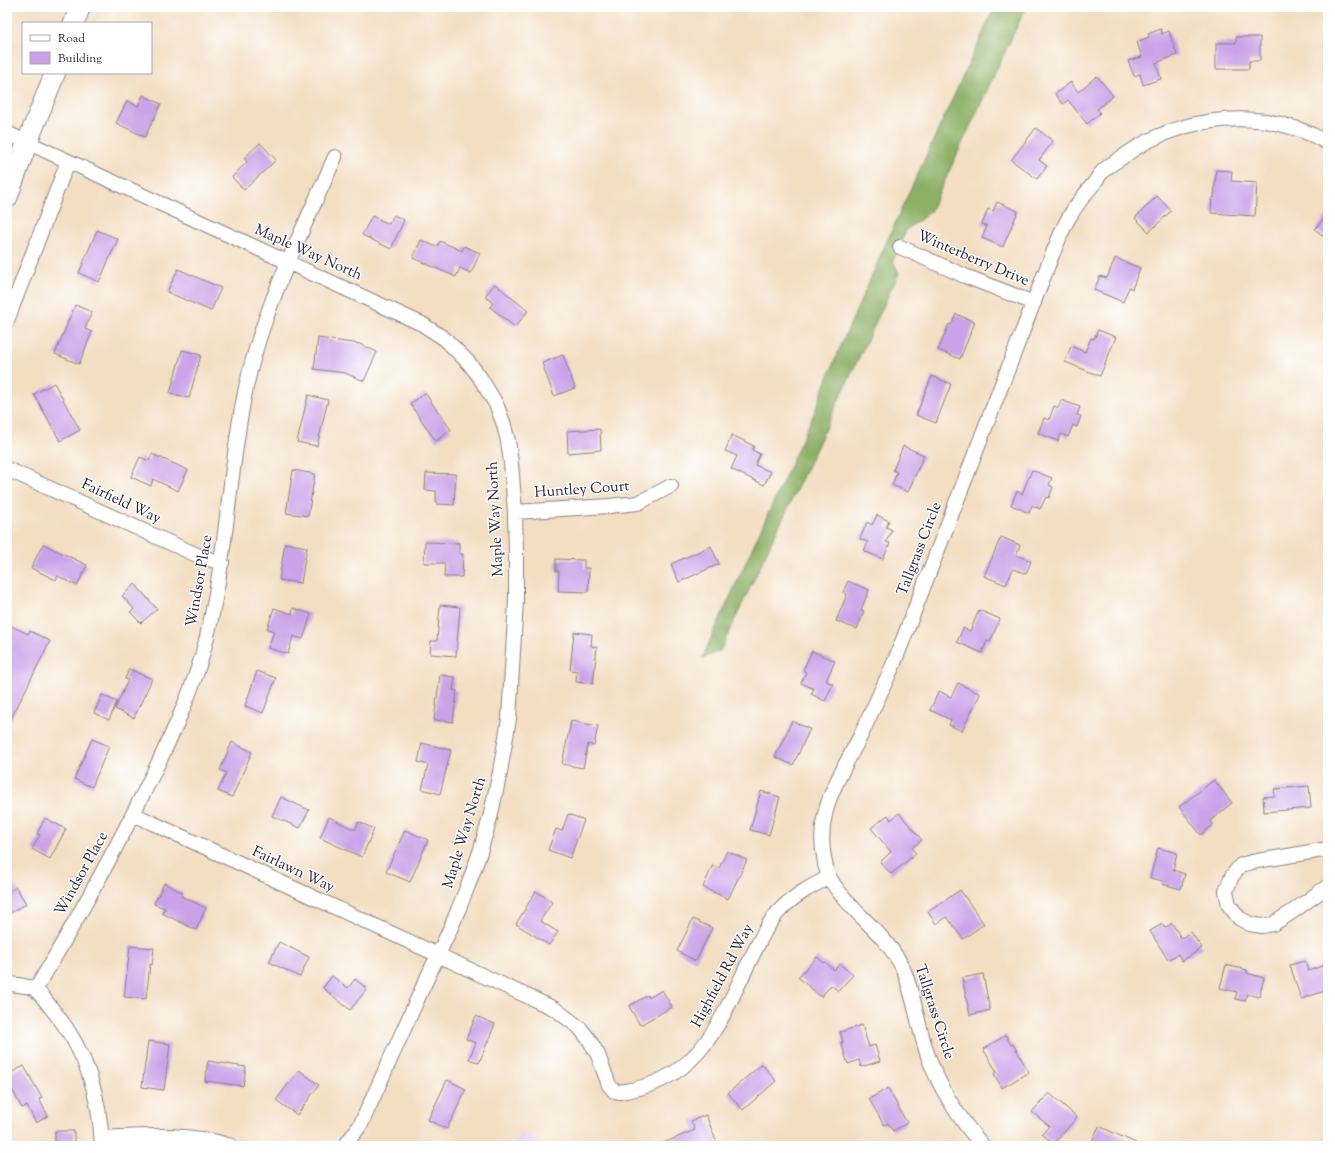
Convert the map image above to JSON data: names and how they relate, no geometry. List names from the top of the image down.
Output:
{
  "streets": {
    "street": [
      "Maple Way North",
      "Winterberry Drive",
      "Huntley Court",
      "Fairfield Way",
      "Tallgrass Circle",
      "Windsor Place",
      "Fairlawn Way",
      "Highfield Rd Way"
    ]
  },
  "crossings": [
    ["Maple Way North", "Huntley Court"],
    ["Maple Way North", "Windsor Place"],
    ["Maple Way North", "Fairlawn Way"],
    ["Maple Way North", "Highfield Rd Way"],
    ["Winterberry Drive", "Tallgrass Circle"],
    ["Fairfield Way", "Windsor Place"],
    ["Tallgrass Circle", "Highfield Rd Way"],
    ["Windsor Place", "Fairlawn Way"],
    ["Fairlawn Way", "Highfield Rd Way"]
  ],
  "legend": ["Road", "Building"]
}
